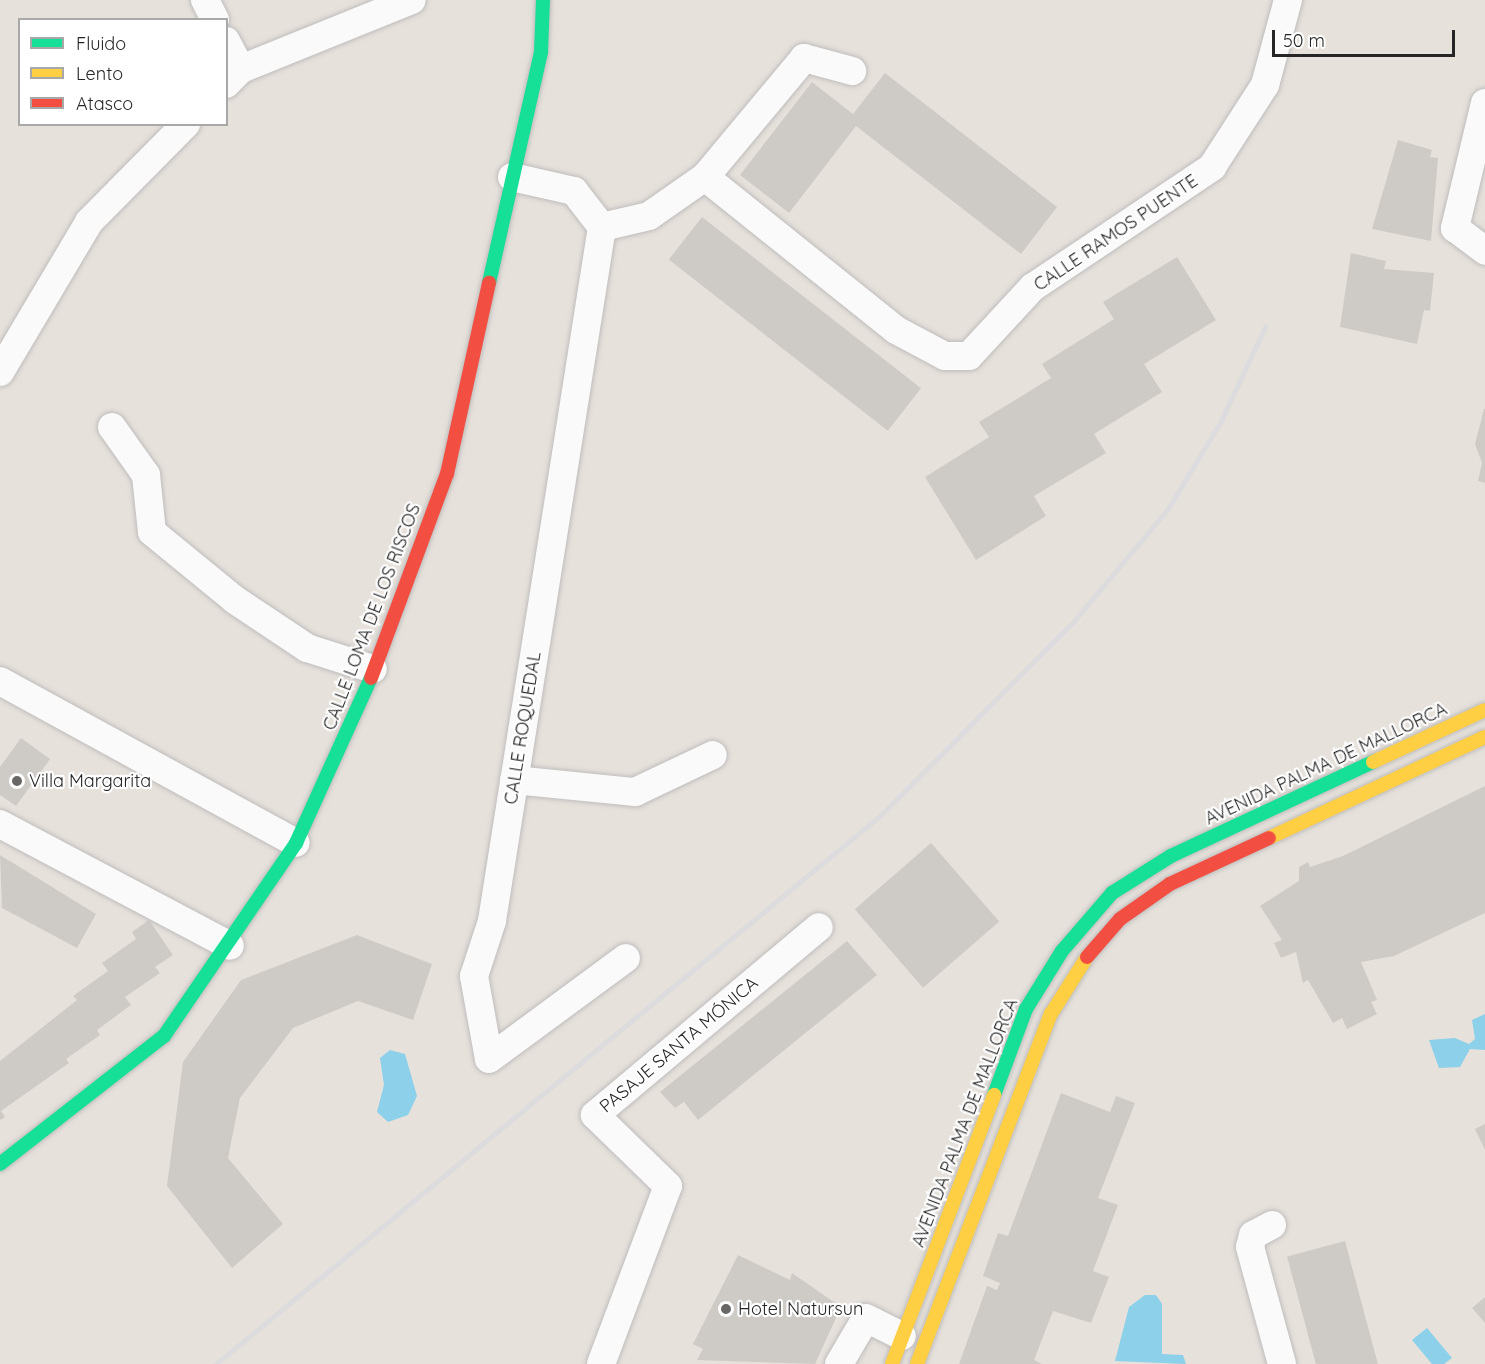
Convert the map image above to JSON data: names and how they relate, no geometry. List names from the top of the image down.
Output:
{
  "streets": {
    "main road": ["CALLE LOMA DE LOS RISCOS", "AVENIDA PALMA DE MALLORCA"],
    "street": ["CALLE RAMOS PUENTE", "CALLE ROQUEDAL", "PASAJE SANTA MÓNICA"]
  },
  "places": ["Villa Margarita", "Hotel Natursun"],
  "legend": ["Fluido", "Lento", "Atasco"],
  "scale_bar": "50 m"
}
